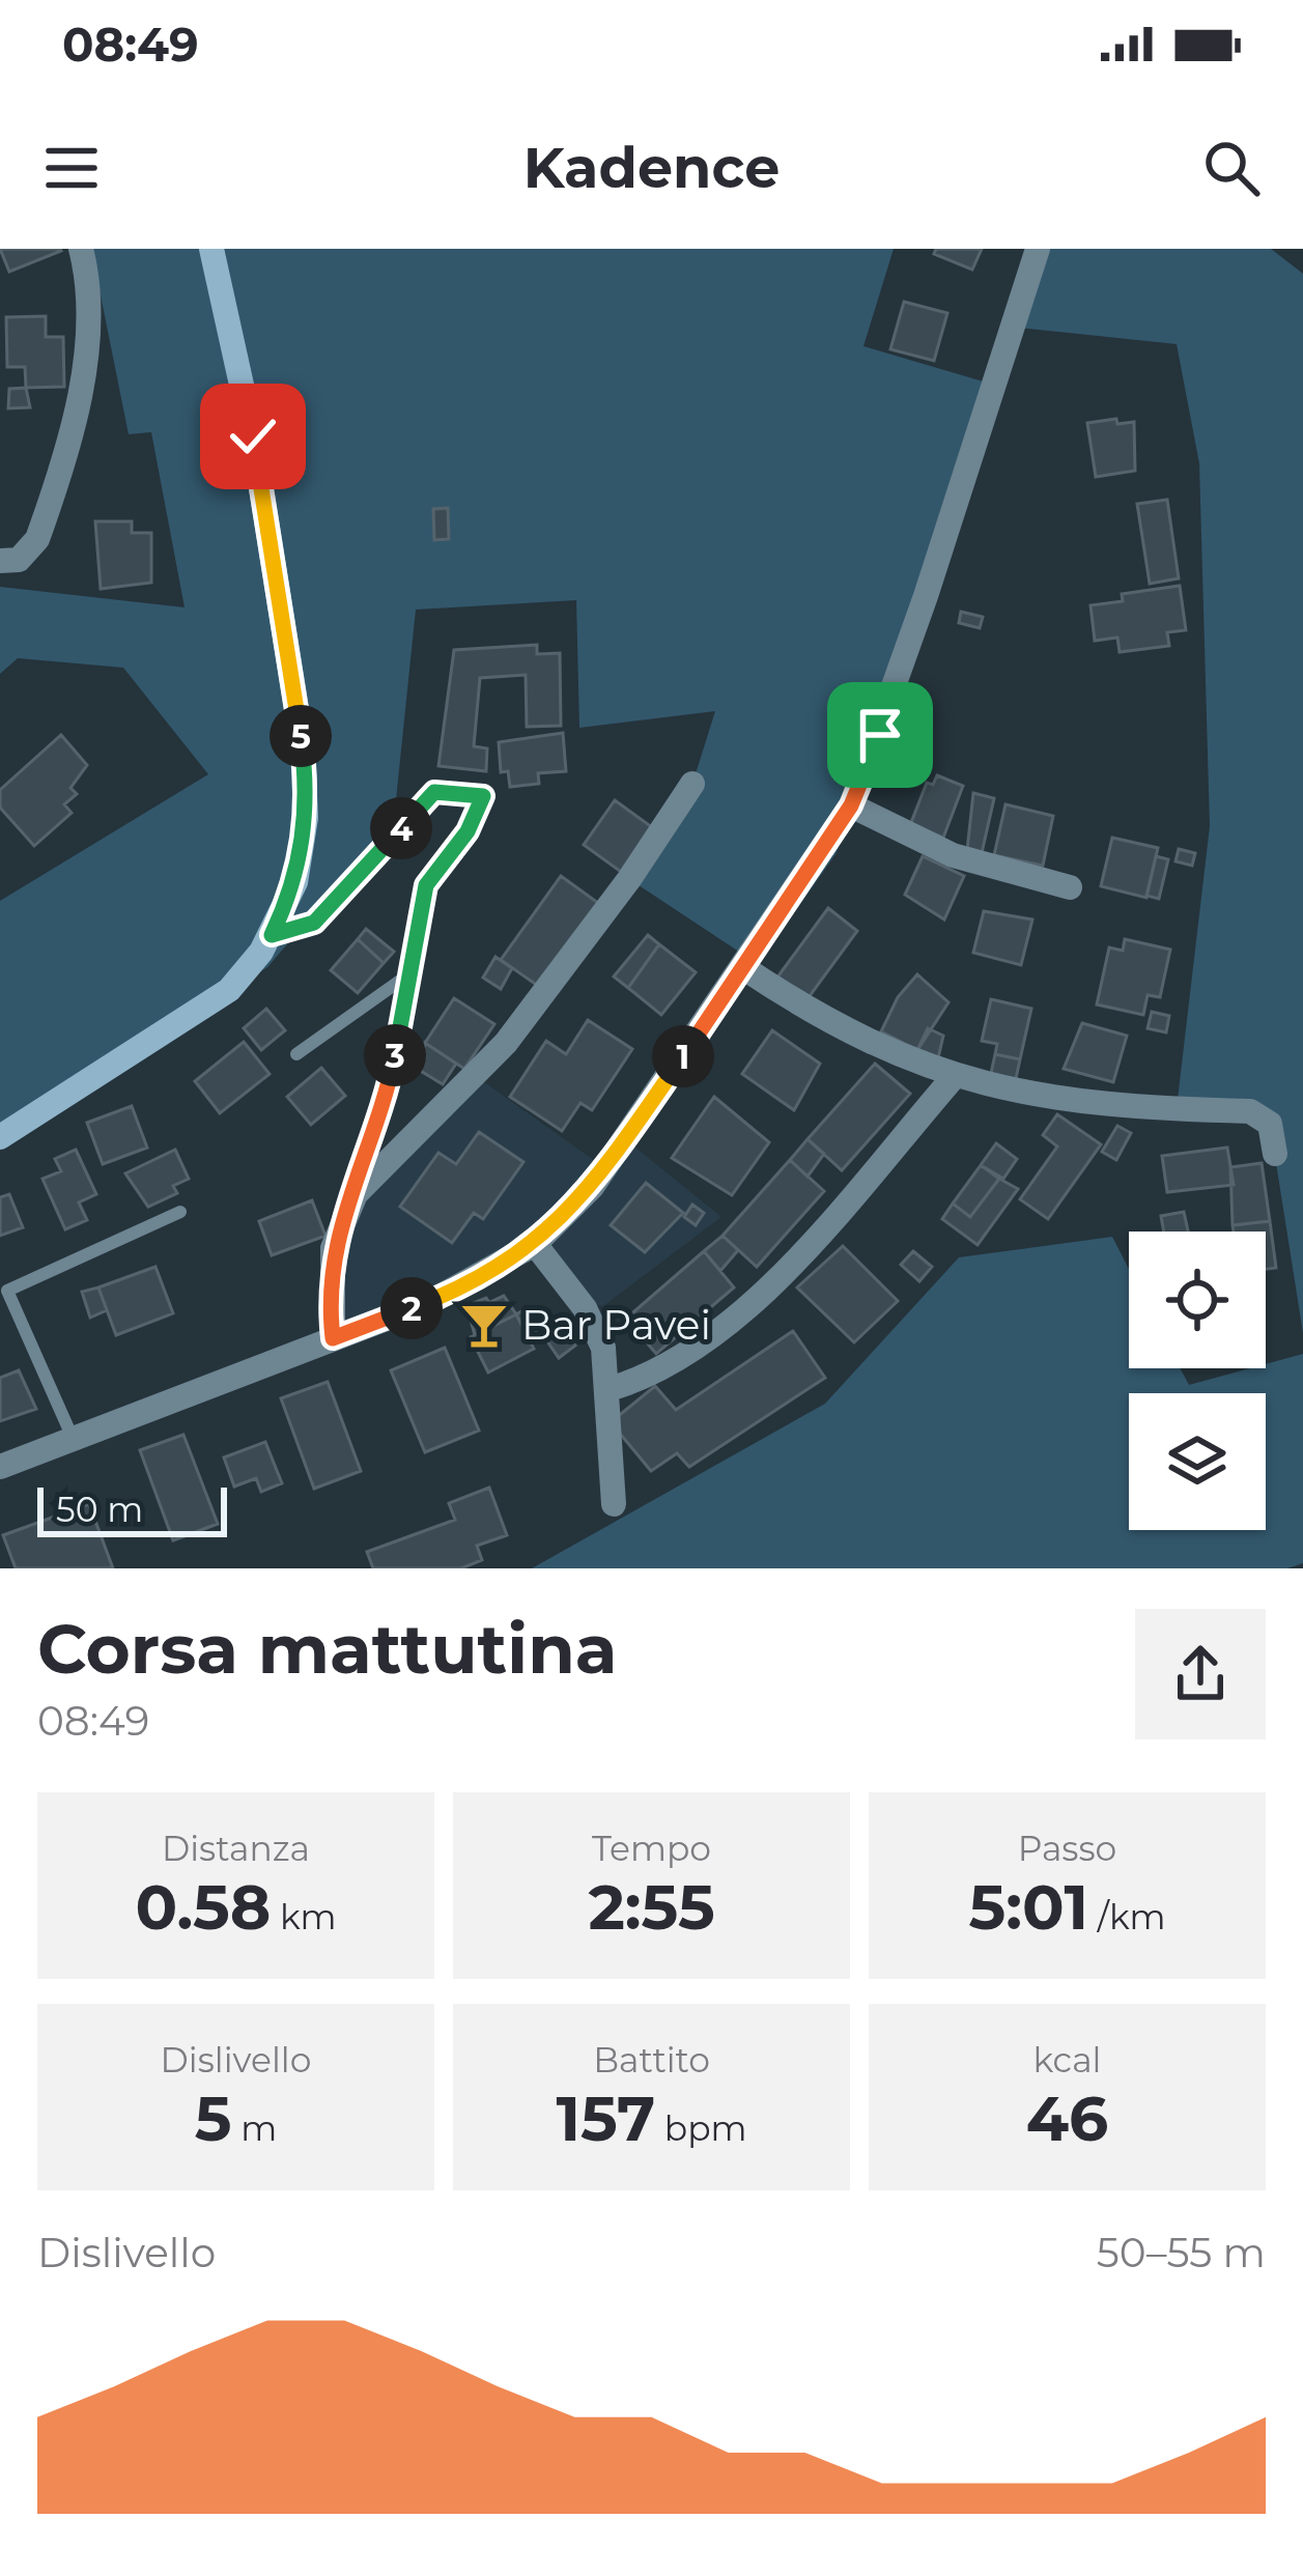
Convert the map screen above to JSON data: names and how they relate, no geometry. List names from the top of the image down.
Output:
{
  "places": {
    "bar": ["Bar Pavei"]
  },
  "scale_bar": "50 m",
  "page": {
    "status": "08:49",
    "header": "Kadence",
    "pins": [
      "5",
      "4",
      "3",
      "1",
      "2"
    ],
    "scale": "50 m",
    "heading": ["Corsa mattutina", "08:49"],
    "stats": [
      ["Distanza", "0.58 km"],
      ["Tempo", "2:55"],
      ["Passo", "5:01 /km"],
      ["Dislivello", "5 m"],
      ["Battito", "157 bpm"],
      ["kcal", "46"]
    ],
    "chart": ["Dislivello", "50–55 m"]
  }
}
